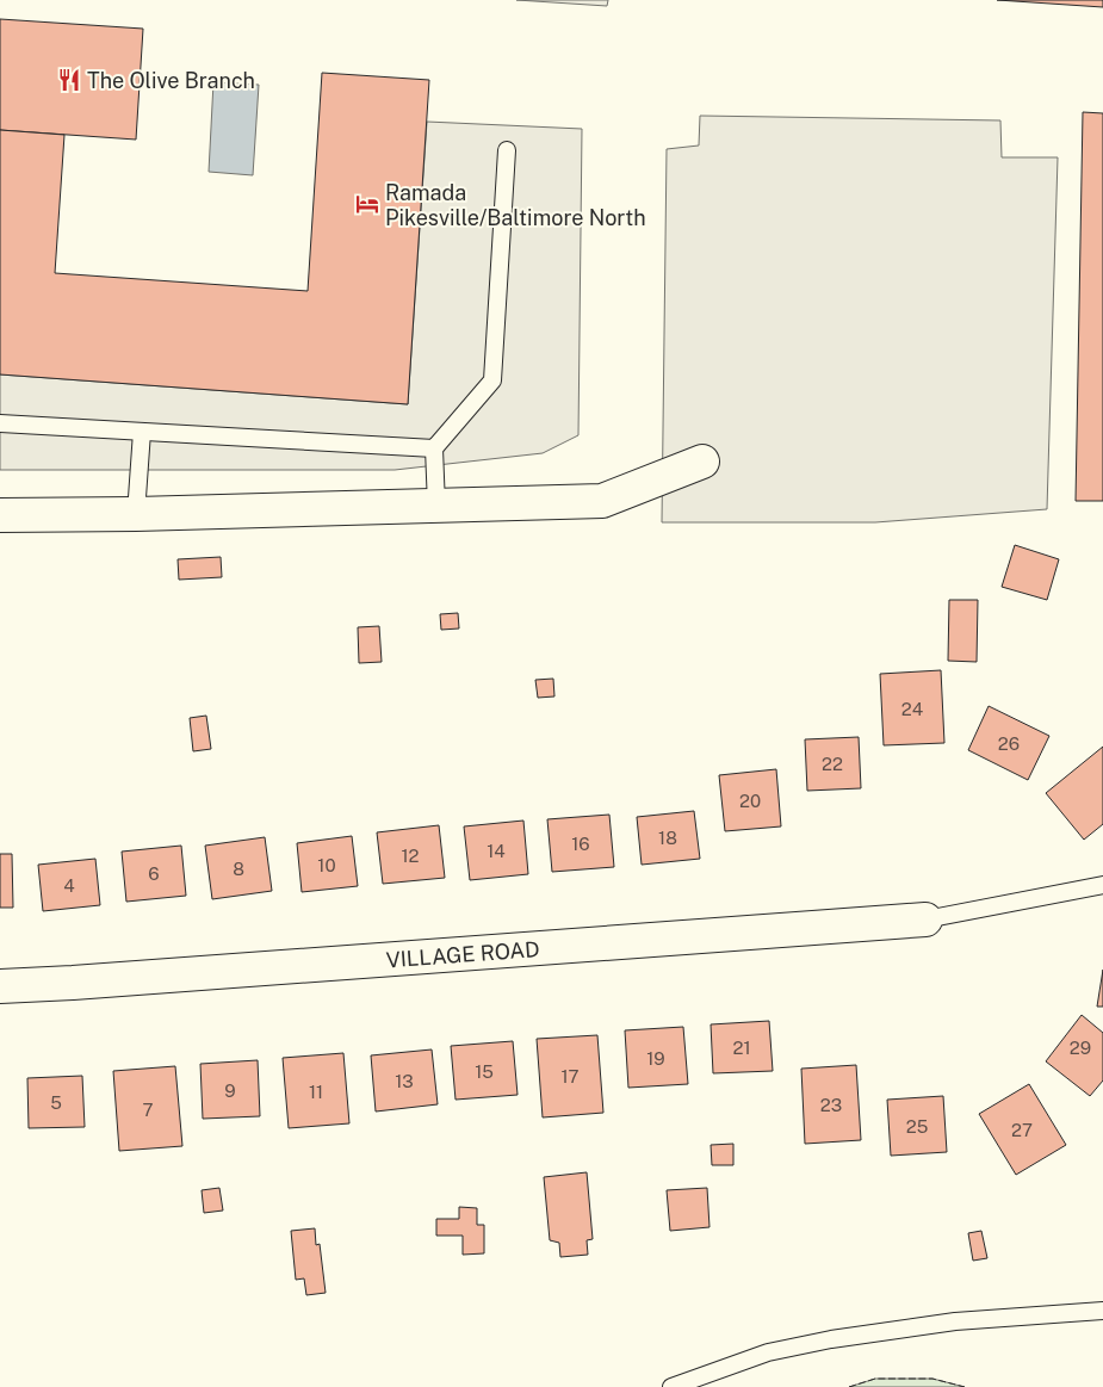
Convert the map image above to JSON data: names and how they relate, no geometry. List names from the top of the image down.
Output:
{
  "streets": {
    "street": ["VILLAGE ROAD"]
  },
  "places": {
    "restaurant": ["The Olive Branch"],
    "hotel": ["Ramada Pikesville/Baltimore North"]
  },
  "house_numbers": [
    "24",
    "26",
    "22",
    "20",
    "18",
    "16",
    "14",
    "12",
    "10",
    "8",
    "6",
    "4",
    "21",
    "29",
    "19",
    "15",
    "17",
    "13",
    "9",
    "11",
    "5",
    "23",
    "7",
    "25",
    "27"
  ]
}
